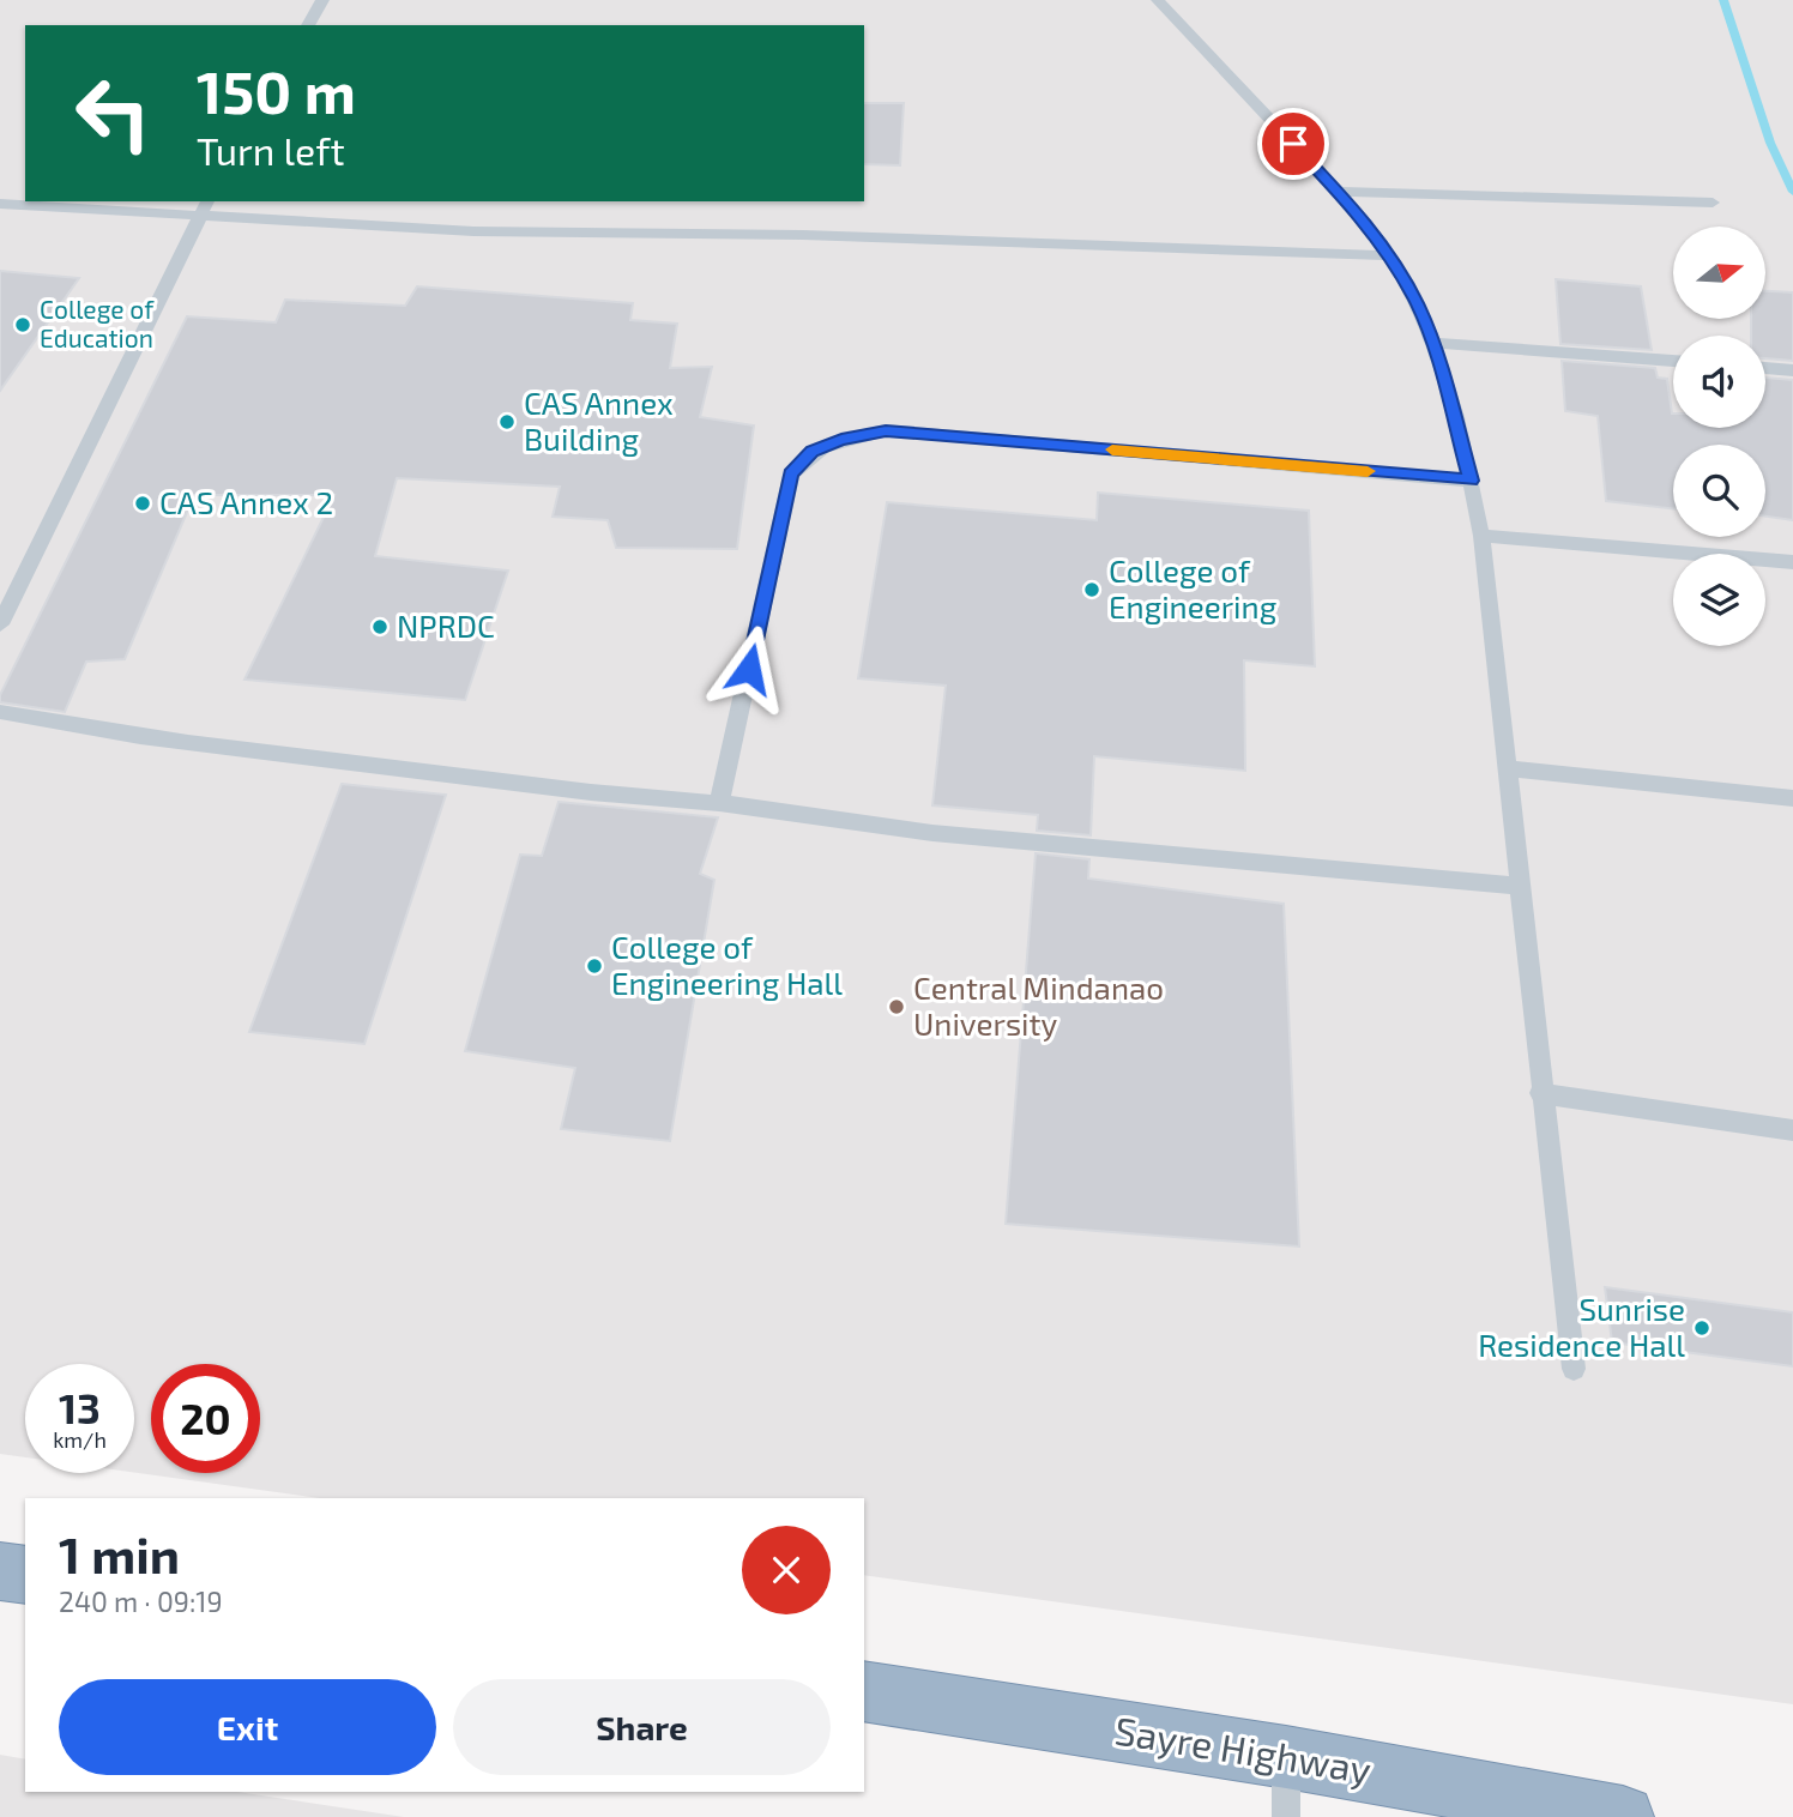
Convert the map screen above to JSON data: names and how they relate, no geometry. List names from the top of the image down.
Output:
{
  "streets": {
    "highway": ["Sayre Highway"]
  },
  "places": [
    "College of Education",
    "CAS Annex Building",
    "CAS Annex 2",
    "College of Engineering",
    "NPRDC",
    "College of Engineering Hall",
    "Central Mindanao University",
    "Sunrise Residence Hall"
  ],
  "north": "right",
  "page": {
    "turn": ["150 m", "Turn left"],
    "speed": "13 km/h",
    "limit": "20",
    "heading": ["1 min", "240 m · 09:19"],
    "buttons": ["Exit", "Share"]
  }
}
